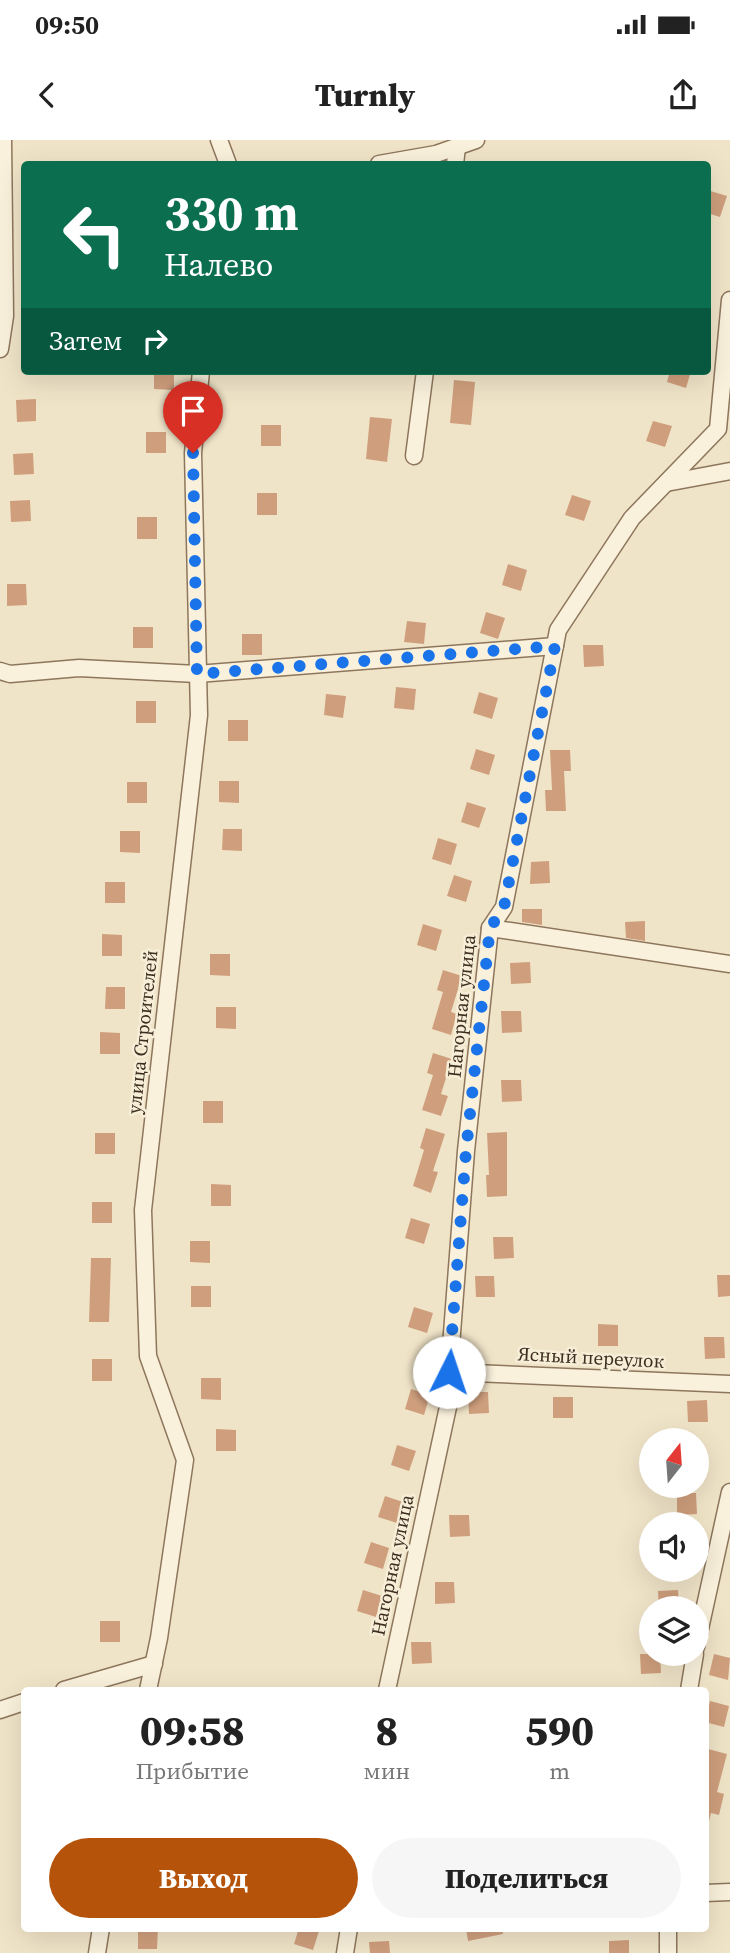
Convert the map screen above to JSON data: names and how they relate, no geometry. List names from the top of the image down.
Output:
{
  "streets": {
    "lane": ["Нагорная улица", "улица Строителей", "Ясный переулок"]
  },
  "crossings": [
    ["Нагорная улица", "Ясный переулок"]
  ],
  "north": "top",
  "page": {
    "status": "09:50",
    "header": "Turnly",
    "turn": ["330 m", "Налево"],
    "then": "Затем",
    "eta": [
      "09:58",
      "Прибытие",
      "8",
      "мин",
      "590",
      "m"
    ],
    "buttons": ["Выход", "Поделиться"]
  }
}
